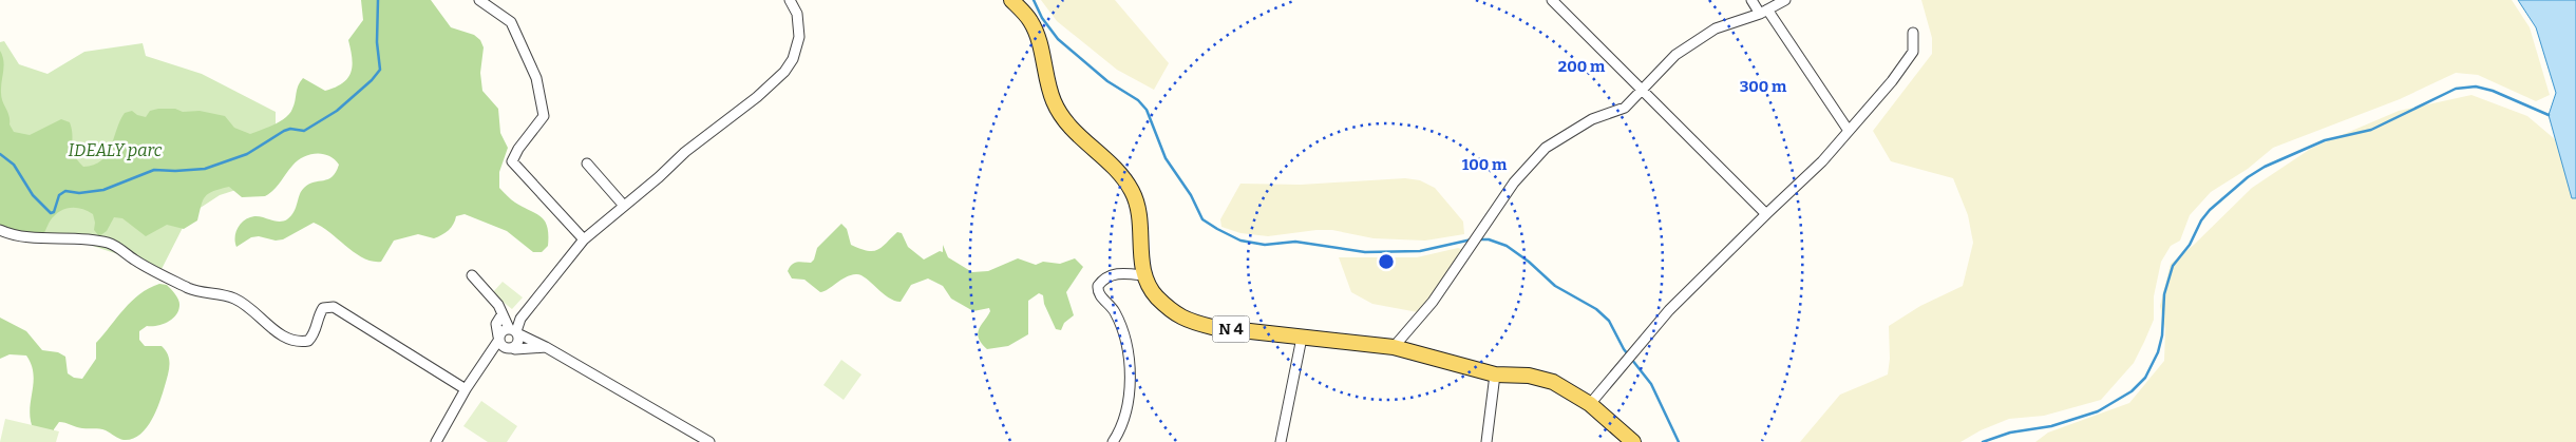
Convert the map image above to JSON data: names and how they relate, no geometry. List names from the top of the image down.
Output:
{
  "streets": {
    "main road": ["N 4"]
  },
  "parks": ["IDEALY parc"],
  "rings": ["200 m", "300 m", "100 m"]
}
